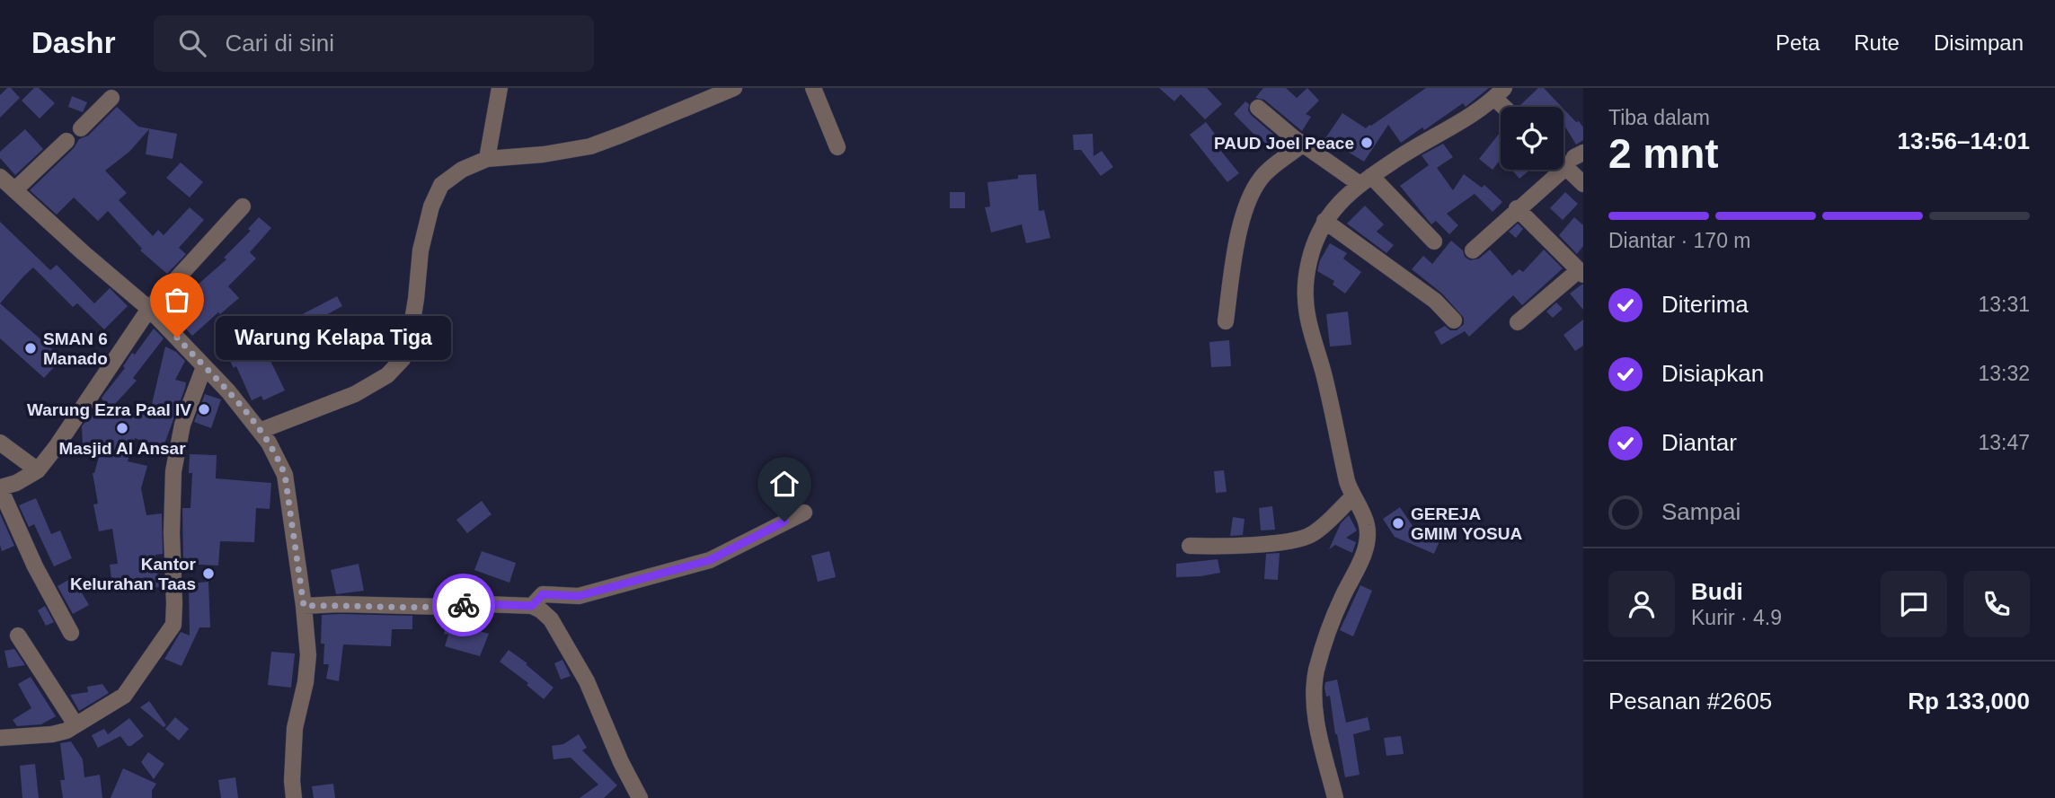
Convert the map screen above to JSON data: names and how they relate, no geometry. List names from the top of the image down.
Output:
{
  "places": [
    "PAUD Joel Peace",
    "Warung Kelapa Tiga",
    "SMAN 6 Manado",
    "Warung Ezra Paal IV",
    "Masjid Al Ansar",
    "GEREJA GMIM YOSUA",
    "Kantor Kelurahan Taas"
  ],
  "page": {
    "header": "Dashr",
    "search": "Cari di sini",
    "nav": ["Peta", "Rute", "Disimpan"],
    "heading": ["2 mnt", "Tiba dalam", "13:56–14:01"],
    "panel": [
      "Budi",
      "Kurir · 4.9",
      "Pesanan #2605",
      "Rp 133,000"
    ],
    "bar": "Diantar · 170 m",
    "list": [
      ["Diterima", "13:31"],
      ["Disiapkan", "13:32"],
      ["Diantar", "13:47"],
      "Sampai"
    ],
    "bubble": "Warung Kelapa Tiga"
  }
}
